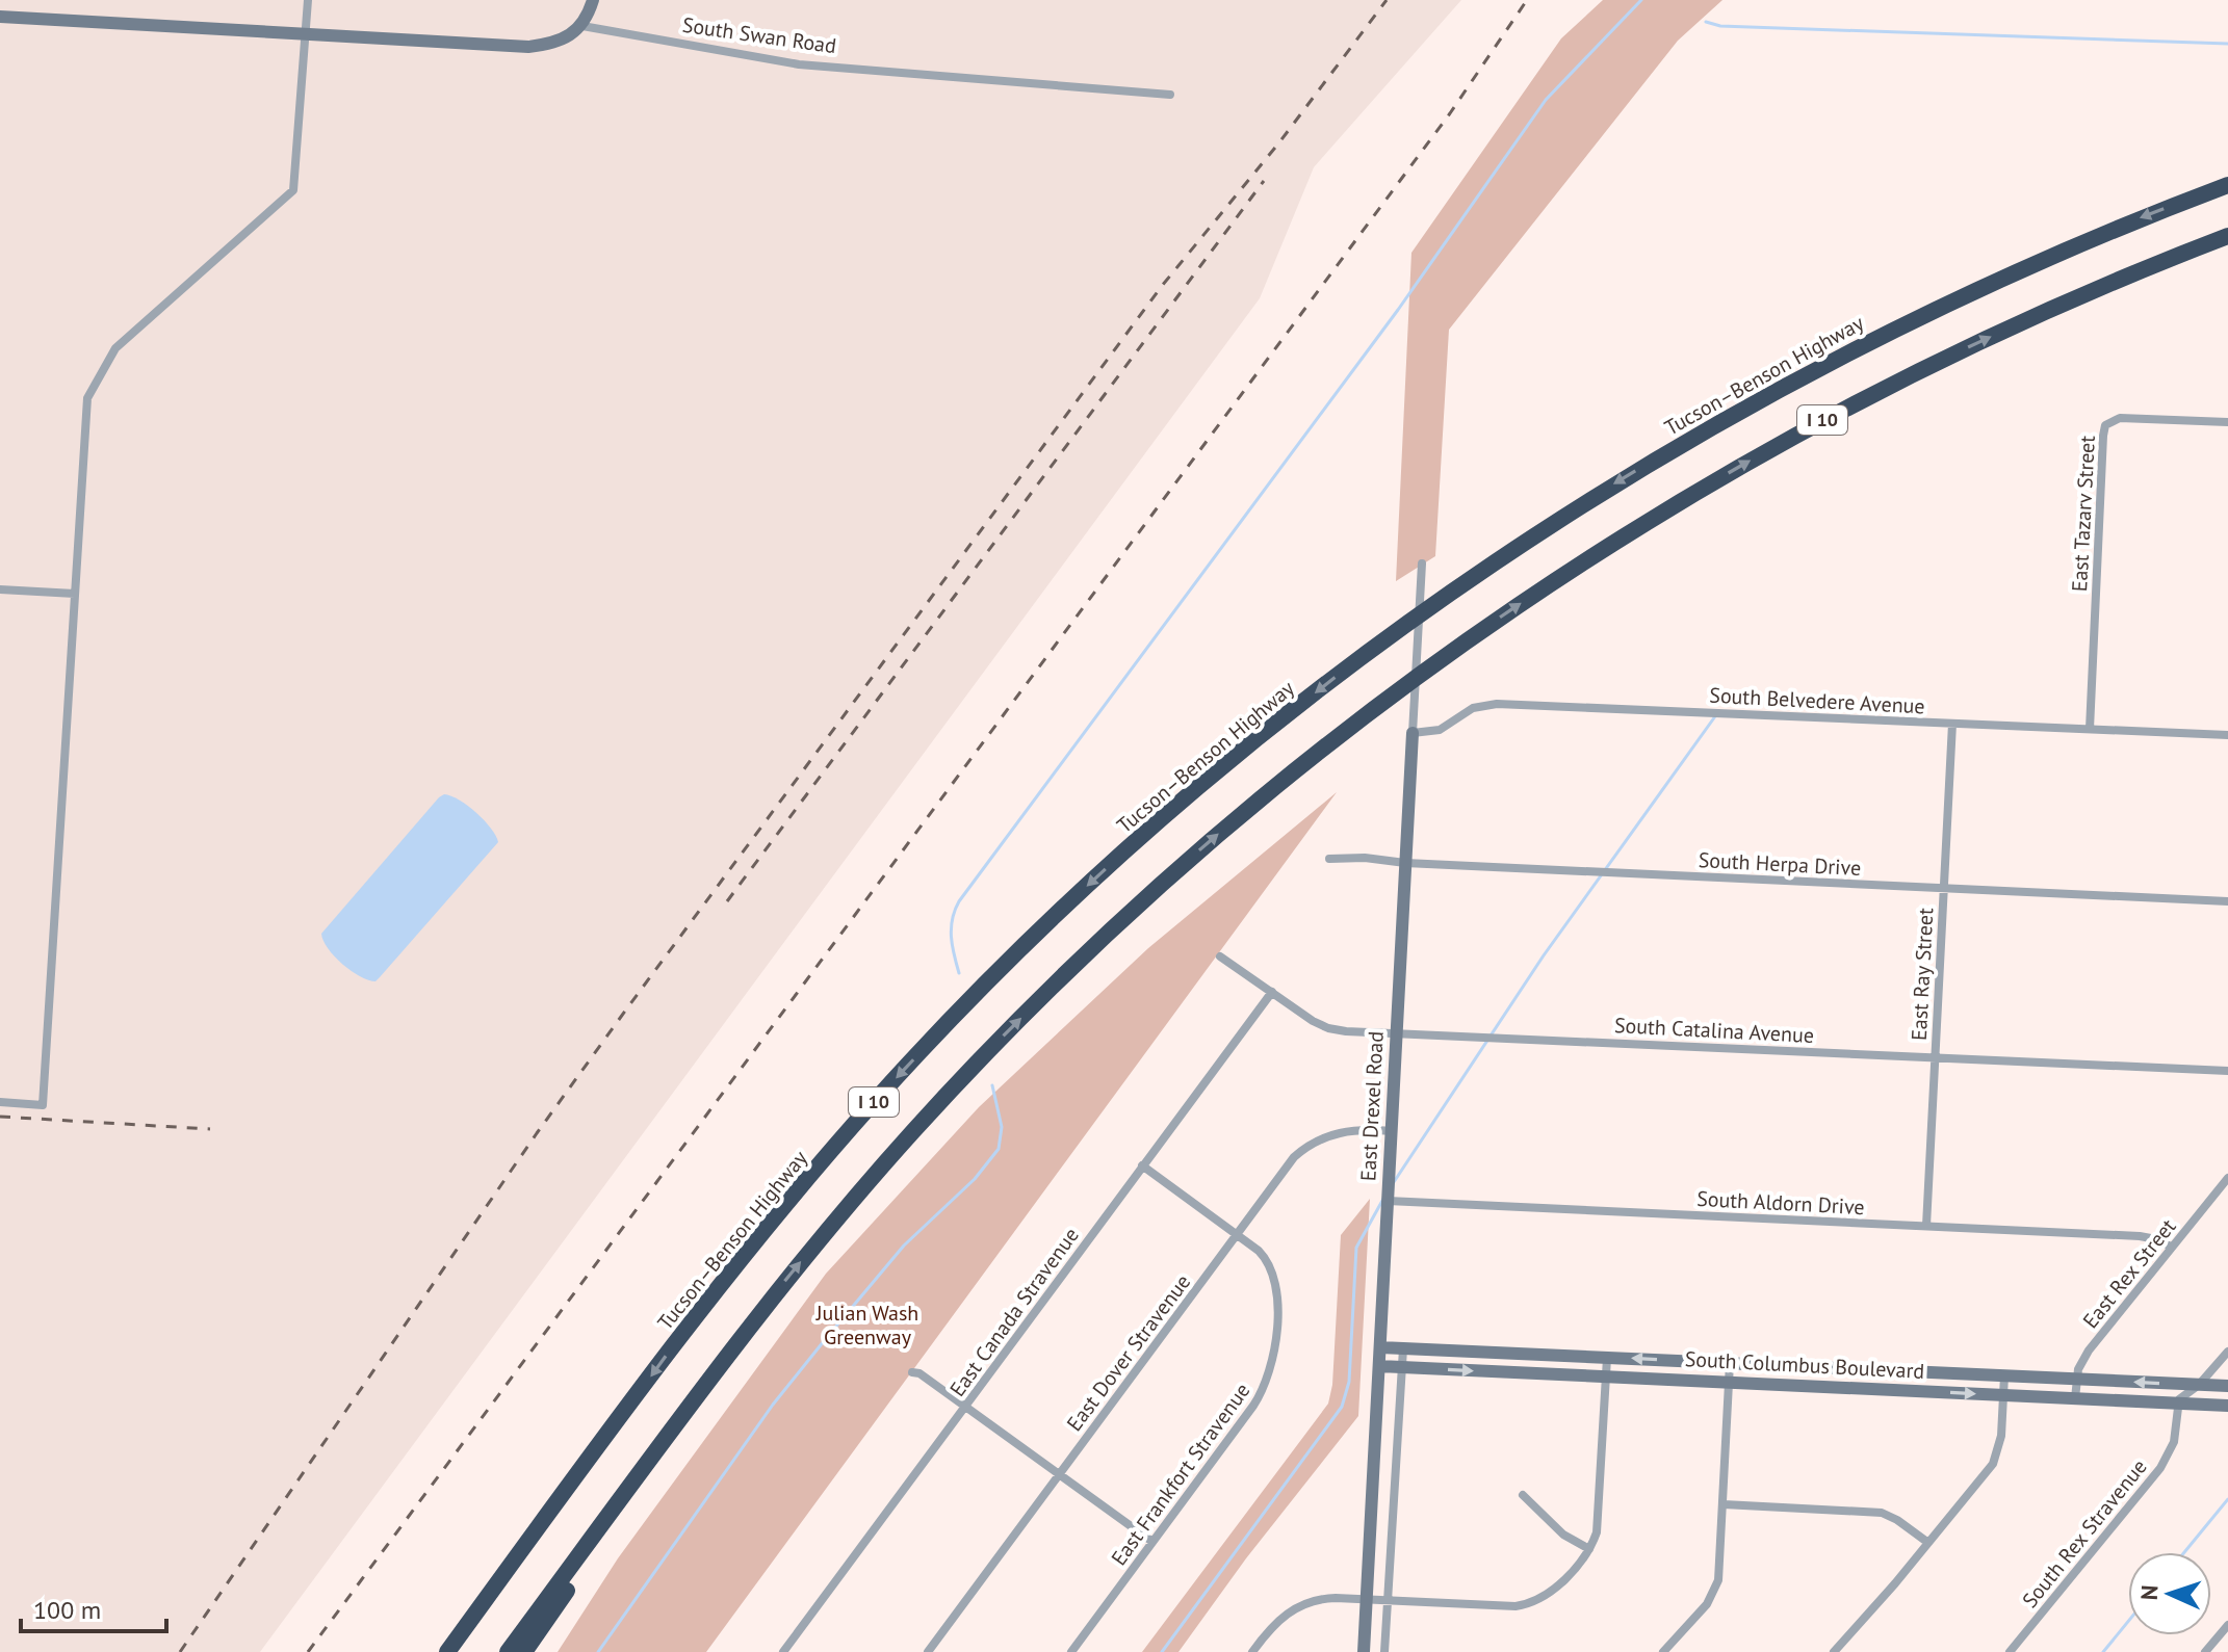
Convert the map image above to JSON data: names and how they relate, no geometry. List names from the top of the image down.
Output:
{
  "streets": {
    "highway": ["Tucson–Benson Highway", "I 10"],
    "street": [
      "South Swan Road",
      "East Tazarv Street",
      "South Belvedere Avenue",
      "South Herpa Drive",
      "East Ray Street",
      "South Catalina Avenue",
      "East Drexel Road",
      "South Aldorn Drive",
      "East Rex Street",
      "East Canada Stravenue",
      "East Dover Stravenue",
      "South Columbus Boulevard",
      "East Frankfort Stravenue",
      "South Rex Stravenue"
    ]
  },
  "crossings": [
    ["East Tazarv Street", "South Belvedere Avenue"],
    ["South Belvedere Avenue", "East Ray Street"],
    ["South Belvedere Avenue", "East Drexel Road"],
    ["South Herpa Drive", "East Ray Street"],
    ["South Herpa Drive", "East Drexel Road"],
    ["East Ray Street", "South Catalina Avenue"],
    ["East Ray Street", "South Aldorn Drive"],
    ["South Catalina Avenue", "East Drexel Road"],
    ["South Catalina Avenue", "East Canada Stravenue"],
    ["East Drexel Road", "South Aldorn Drive"],
    ["East Drexel Road", "East Dover Stravenue"],
    ["East Drexel Road", "South Columbus Boulevard"],
    ["South Aldorn Drive", "East Rex Street"],
    ["East Rex Street", "South Columbus Boulevard"],
    ["East Canada Stravenue", "East Frankfort Stravenue"],
    ["East Dover Stravenue", "East Frankfort Stravenue"],
    ["South Columbus Boulevard", "South Rex Stravenue"]
  ],
  "parks": ["Julian Wash Greenway"],
  "scale_bar": "100 m",
  "north": "left"
}
